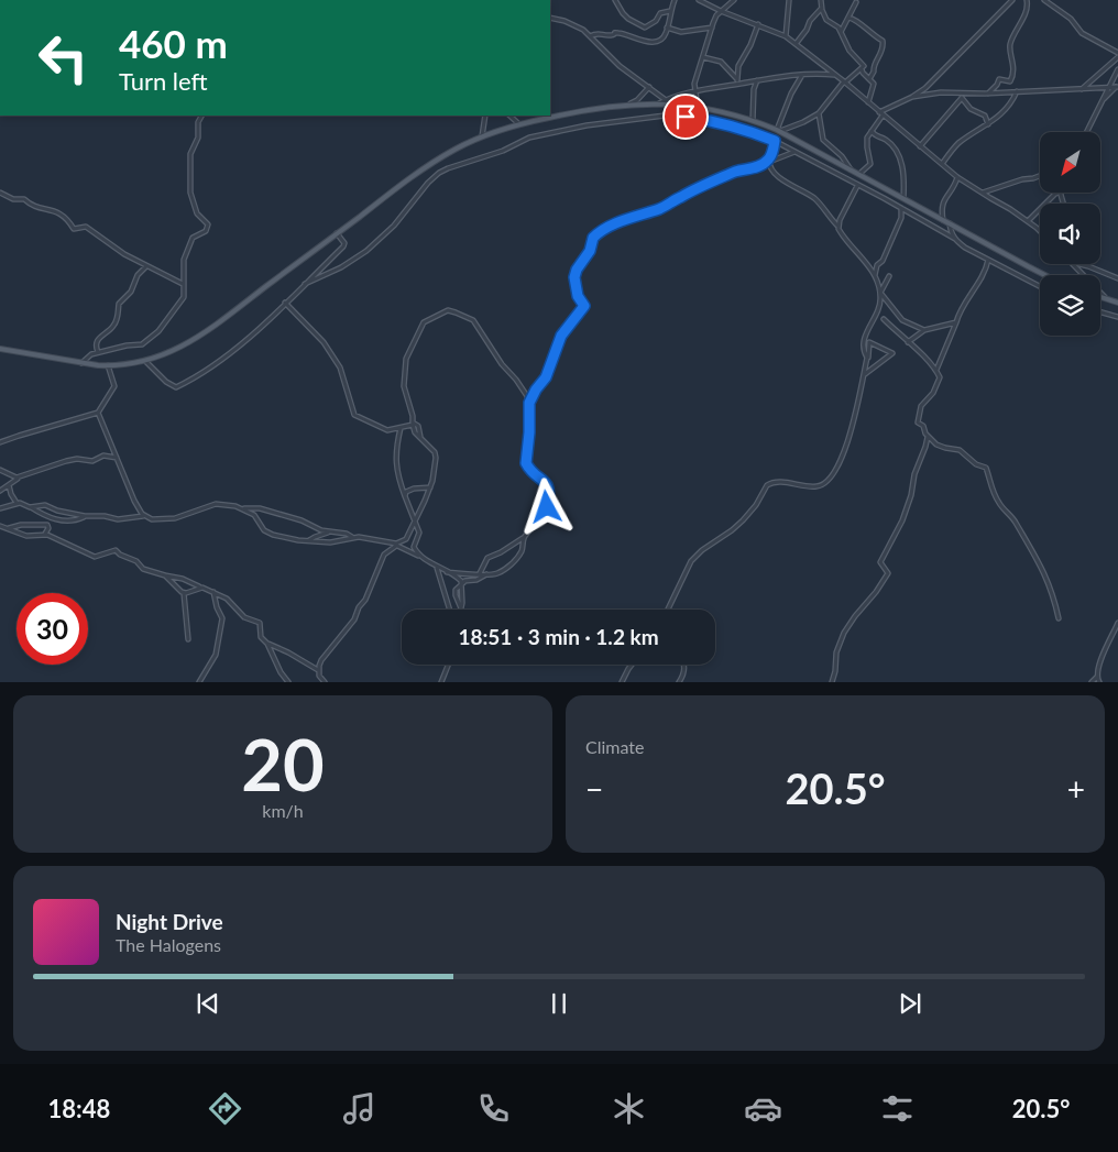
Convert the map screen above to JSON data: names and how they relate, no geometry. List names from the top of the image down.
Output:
{
  "north": "bottom left",
  "page": {
    "turn": ["460 m", "Turn left"],
    "limit": "30",
    "trip": "18:51 · 3 min · 1.2 km",
    "tile": [
      ["20", "km/h"],
      "Climate"
    ],
    "heat": ["−", "20.5°", "+"],
    "song": ["Night Drive", "The Halogens"],
    "tabs": ["18:48", "20.5°"]
  }
}
